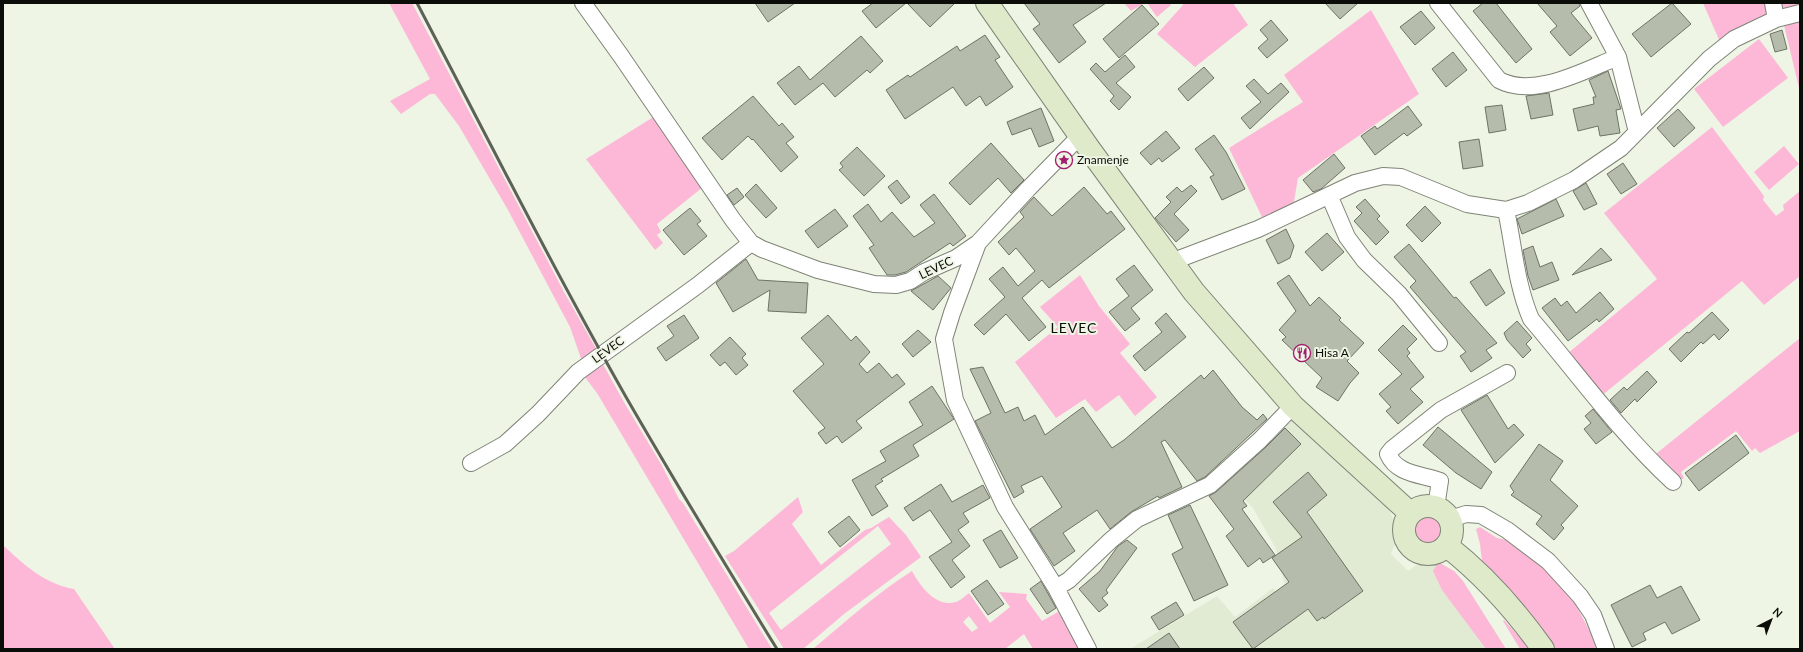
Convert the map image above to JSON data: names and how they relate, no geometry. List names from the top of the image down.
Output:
{
  "streets": {
    "street": ["LEVEC"]
  },
  "districts": ["LEVEC"],
  "places": {
    "place": ["Znamenje"],
    "restaurant": ["Hisa A"]
  },
  "north": "top right"
}
